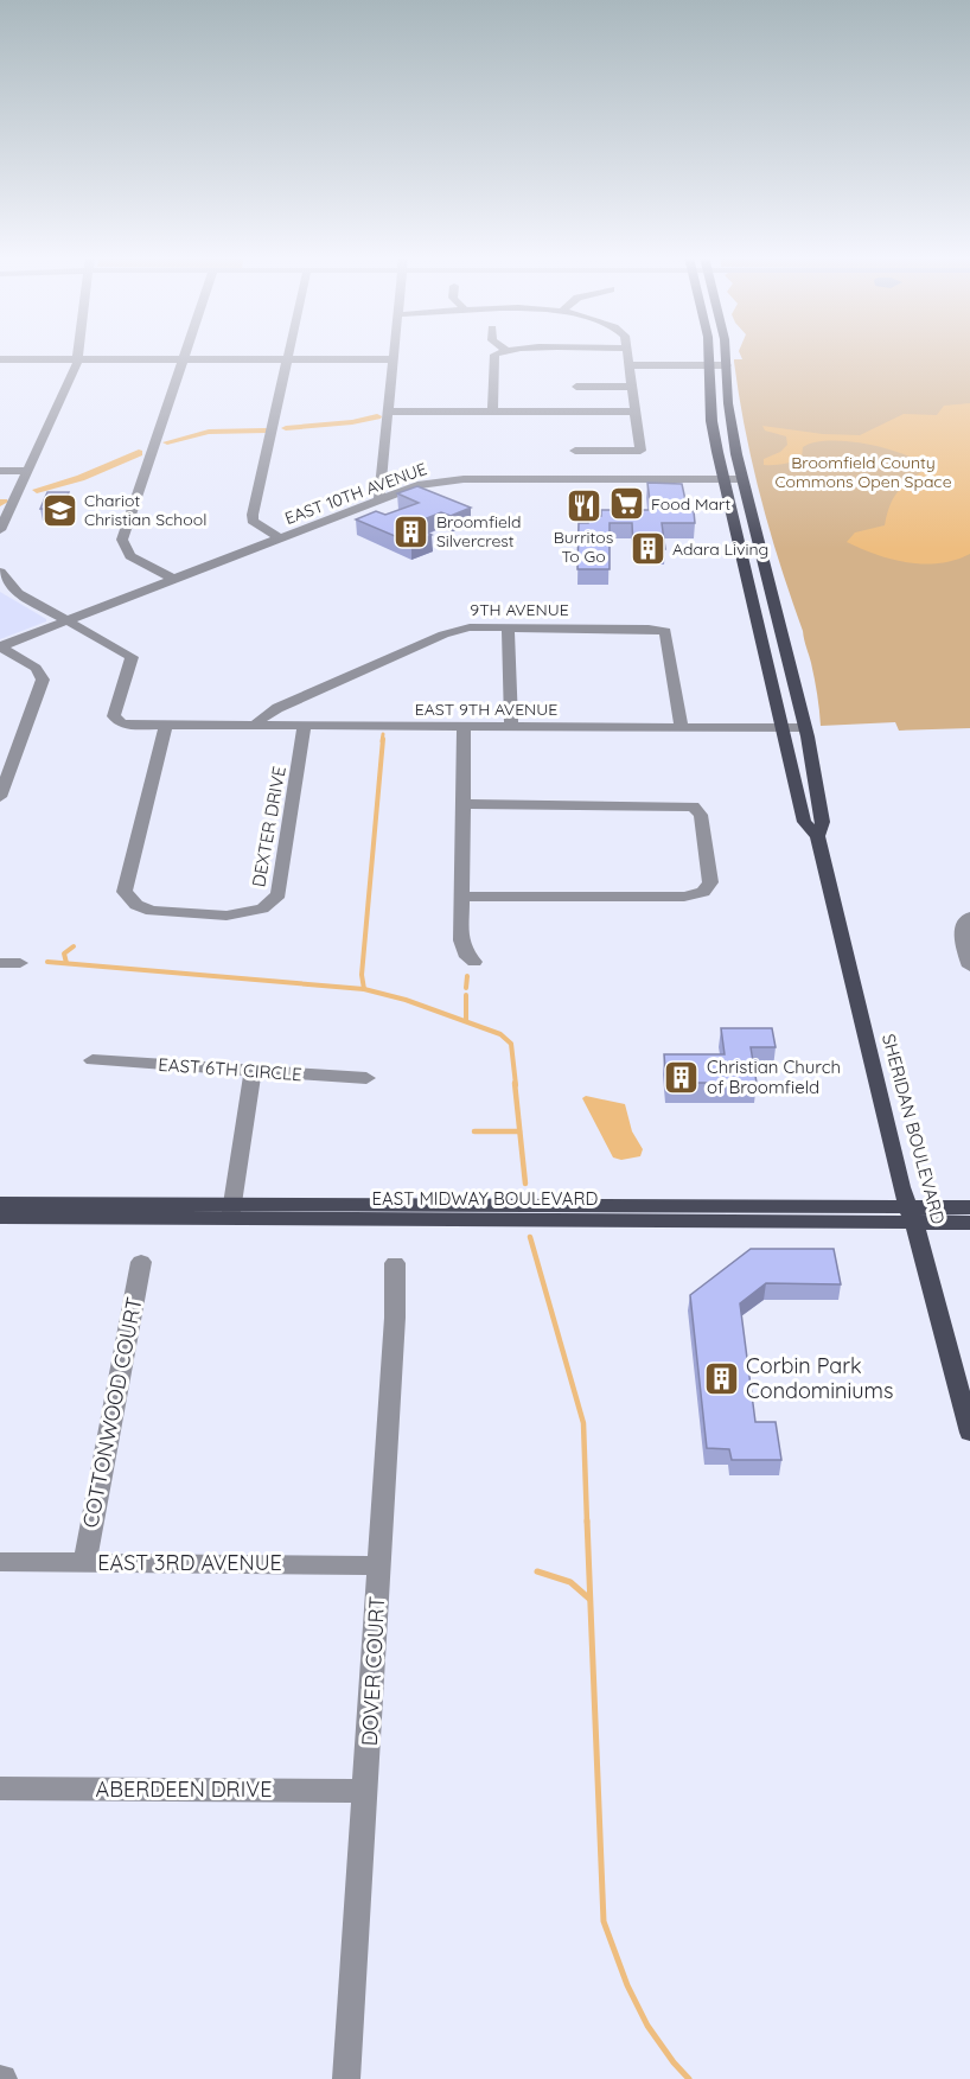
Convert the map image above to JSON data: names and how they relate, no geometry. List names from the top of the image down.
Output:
{
  "streets": {
    "main road": ["SHERIDAN BOULEVARD", "EAST MIDWAY BOULEVARD"],
    "street": [
      "EAST 10TH AVENUE",
      "9TH AVENUE",
      "EAST 9TH AVENUE",
      "DEXTER DRIVE",
      "EAST 6TH CIRCLE",
      "COTTONWOOD COURT",
      "EAST 3RD AVENUE",
      "DOVER COURT",
      "ABERDEEN DRIVE"
    ]
  },
  "crossings": [
    ["EAST 10TH AVENUE", "EAST 9TH AVENUE"],
    ["EAST 10TH AVENUE", "SHERIDAN BOULEVARD"],
    ["9TH AVENUE", "EAST 9TH AVENUE"],
    ["EAST 9TH AVENUE", "DEXTER DRIVE"],
    ["EAST 9TH AVENUE", "SHERIDAN BOULEVARD"],
    ["SHERIDAN BOULEVARD", "EAST MIDWAY BOULEVARD"],
    ["COTTONWOOD COURT", "EAST 3RD AVENUE"],
    ["EAST 3RD AVENUE", "DOVER COURT"],
    ["DOVER COURT", "ABERDEEN DRIVE"]
  ],
  "parks": ["Broomfield County Commons Open Space"],
  "places": {
    "supermarket": ["Food Mart"],
    "restaurant": ["Burritos To Go"],
    "school or university": ["Chariot Christian School"],
    "building": [
      "Broomfield Silvercrest",
      "Adara Living",
      "Christian Church of Broomfield",
      "Corbin Park Condominiums"
    ]
  }
}
